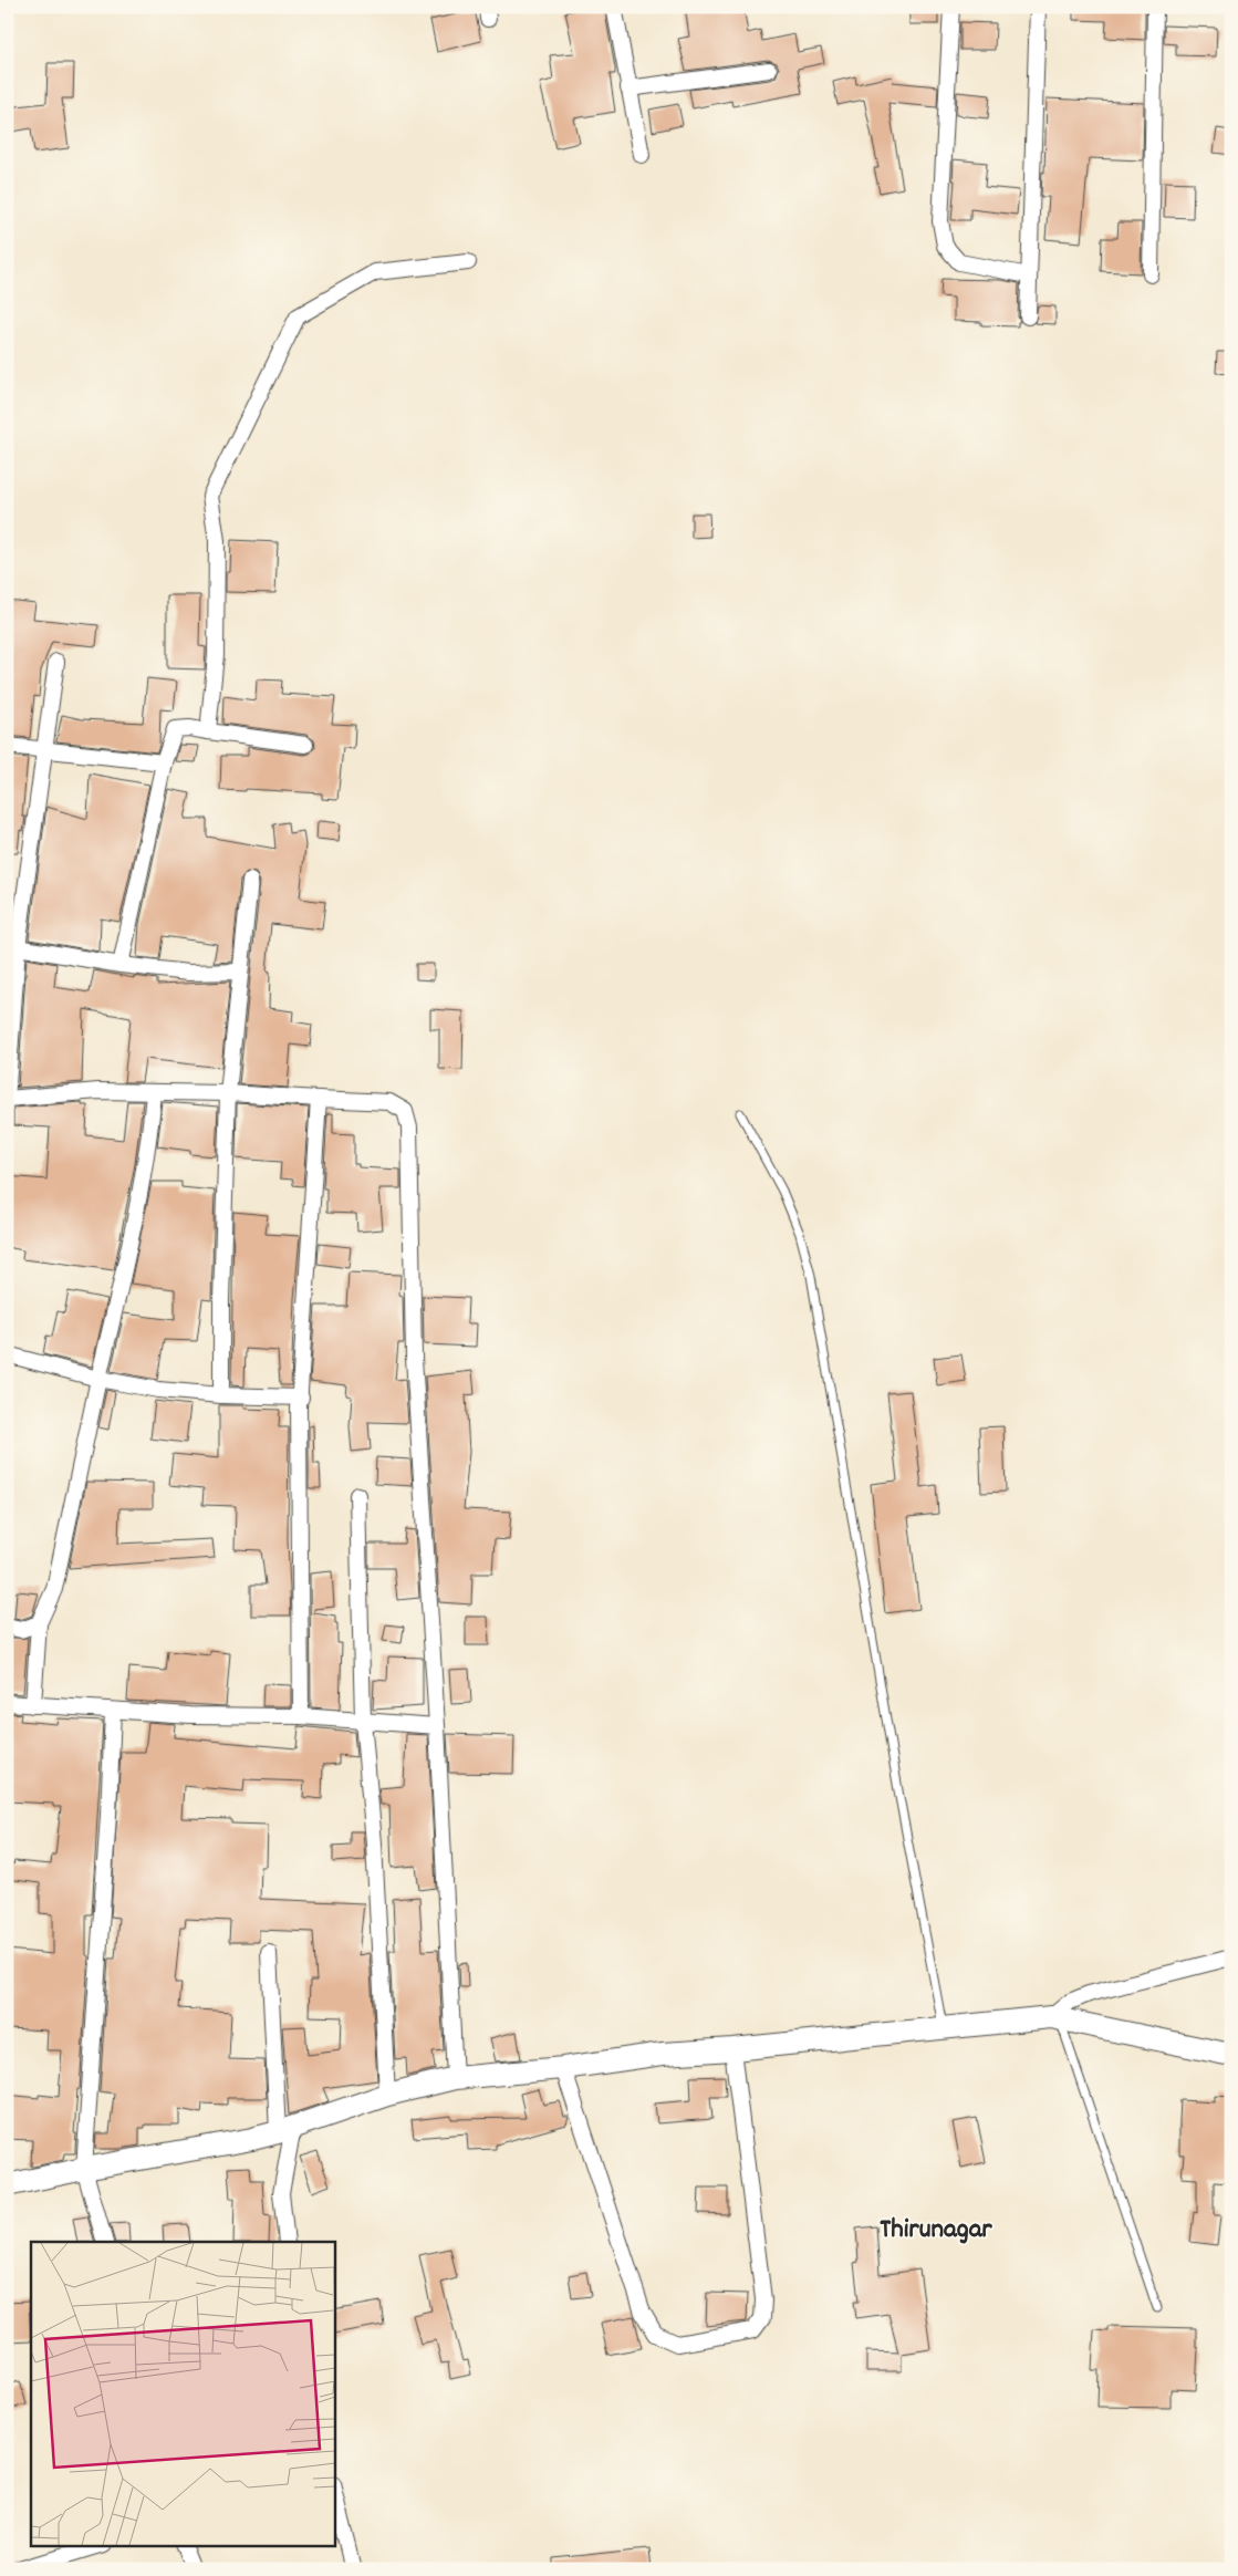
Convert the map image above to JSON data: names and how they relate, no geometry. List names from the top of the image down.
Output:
{
  "districts": ["Thirunagar"]
}
